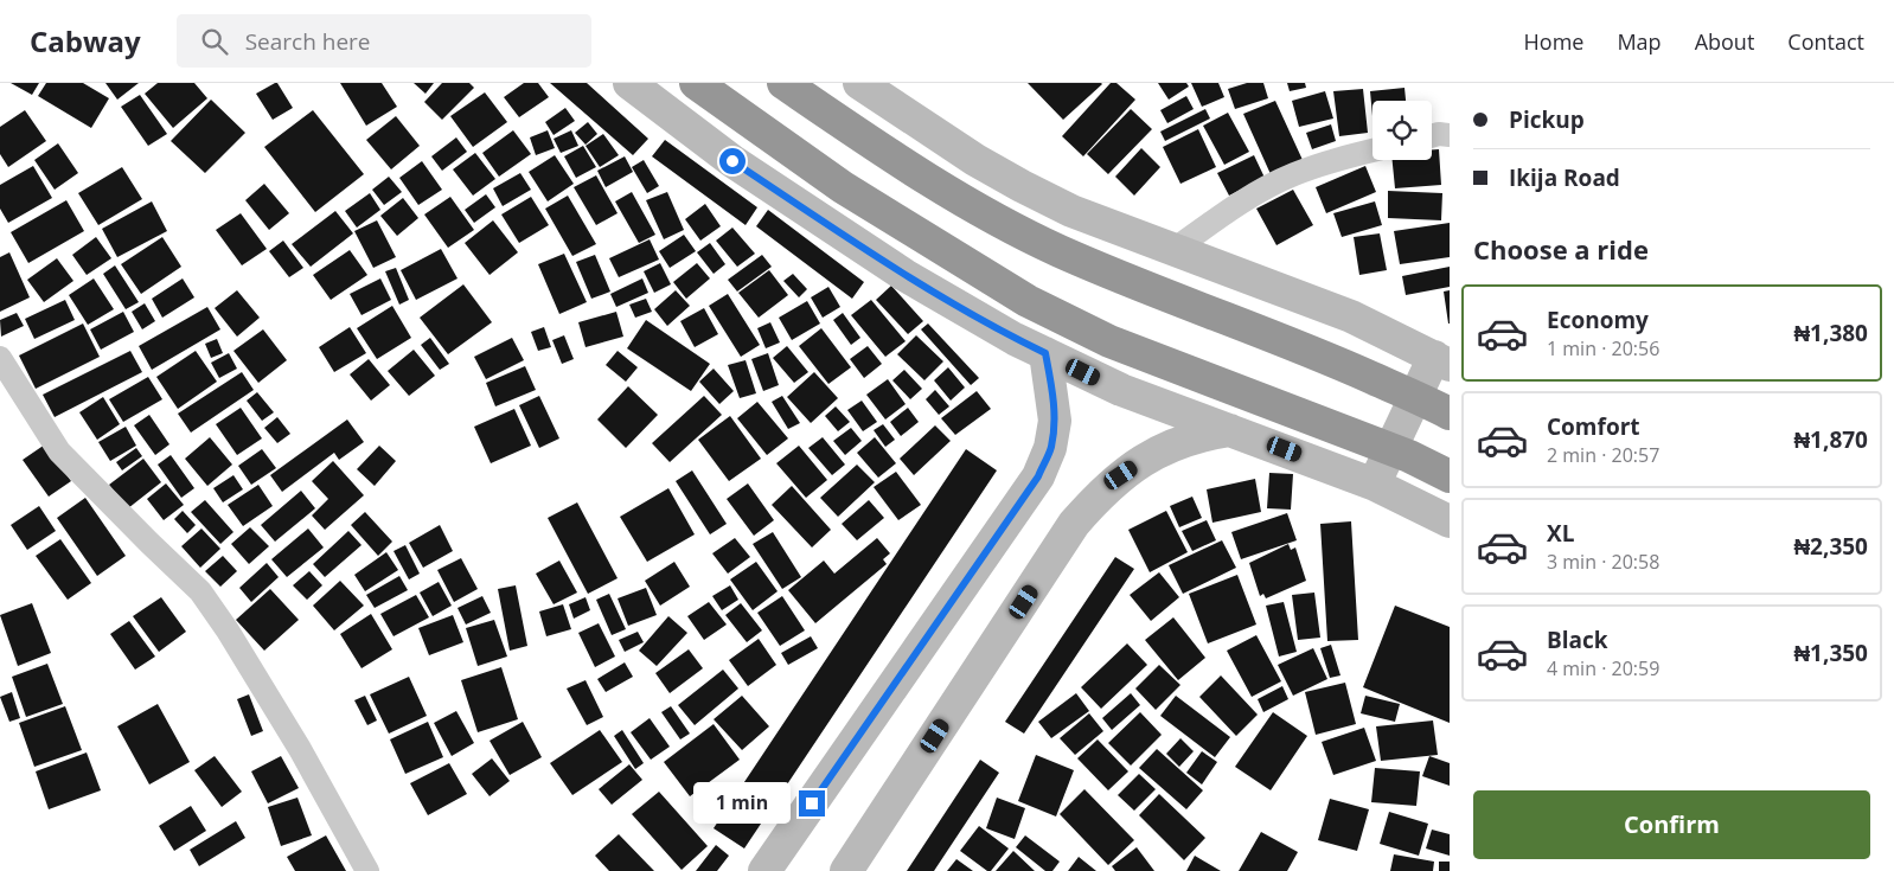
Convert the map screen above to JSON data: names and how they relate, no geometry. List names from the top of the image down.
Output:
{
  "page": {
    "header": "Cabway",
    "search": "Search here",
    "nav": [
      "Home",
      "Map",
      "About",
      "Contact"
    ],
    "banner": ["Pickup", "Ikija Road"],
    "heading": "Choose a ride",
    "list": [
      {
        "name": "Economy",
        "note": "1 min · 20:56",
        "value": "₦1,380"
      },
      {
        "name": "Comfort",
        "note": "2 min · 20:57",
        "value": "₦1,870"
      },
      {
        "name": "XL",
        "note": "3 min · 20:58",
        "value": "₦2,350"
      },
      {
        "name": "Black",
        "note": "4 min · 20:59",
        "value": "₦1,350"
      }
    ],
    "buttons": "Confirm",
    "bubble": "1 min"
  }
}
